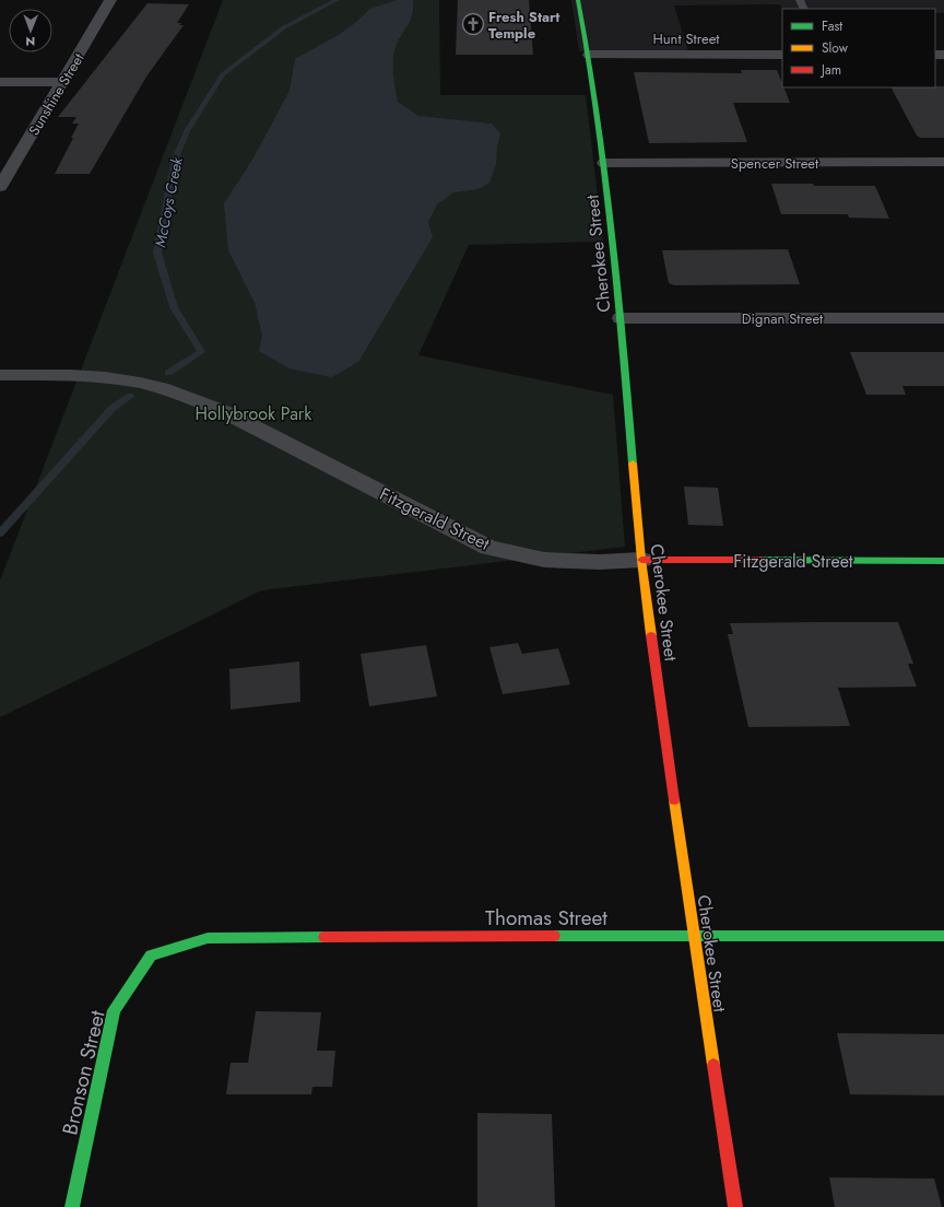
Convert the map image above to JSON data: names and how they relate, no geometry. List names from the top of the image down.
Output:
{
  "streets": {
    "street": [
      "Hunt Street",
      "Sunshine Street",
      "Spencer Street",
      "Cherokee Street",
      "Dignan Street",
      "Fitzgerald Street",
      "Thomas Street",
      "Bronson Street"
    ]
  },
  "crossings": [
    ["Hunt Street", "Cherokee Street"],
    ["Spencer Street", "Cherokee Street"],
    ["Cherokee Street", "Dignan Street"],
    ["Cherokee Street", "Fitzgerald Street"],
    ["Cherokee Street", "Thomas Street"],
    ["Thomas Street", "Bronson Street"]
  ],
  "water": ["McCoys Creek"],
  "parks": ["Hollybrook Park"],
  "places": {
    "church": ["Fresh Start Temple"]
  },
  "legend": ["Fast", "Slow", "Jam"],
  "north": "bottom"
}
